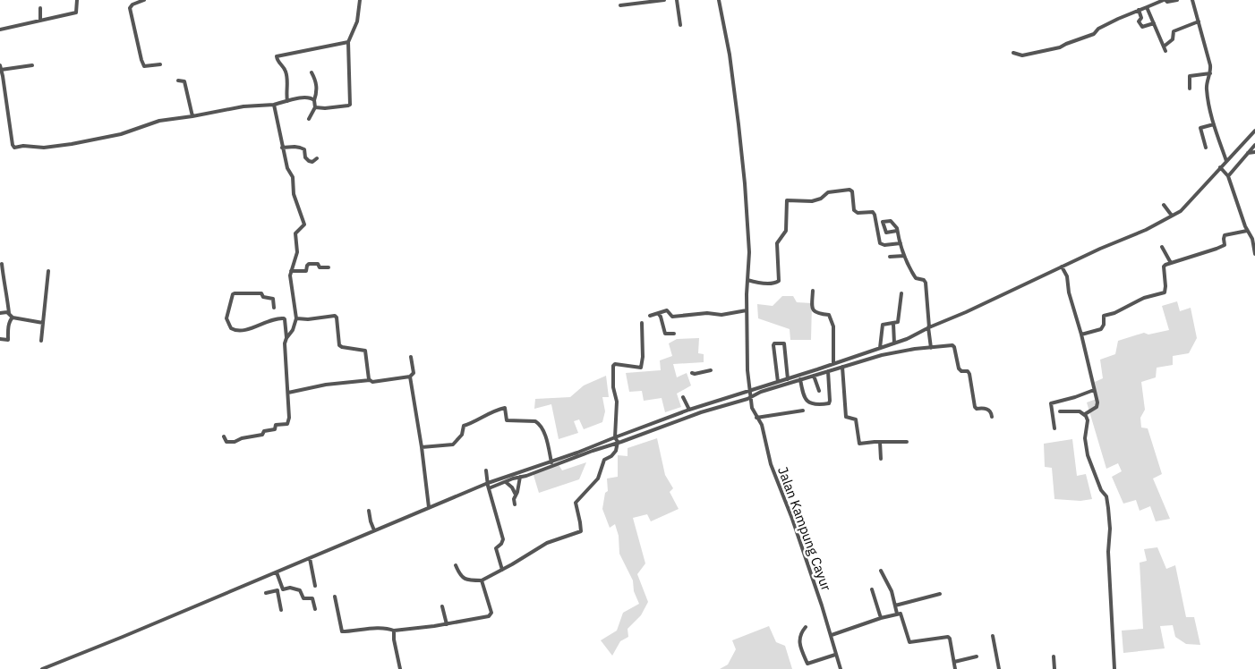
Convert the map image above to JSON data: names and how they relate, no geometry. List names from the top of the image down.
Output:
{
  "streets": {
    "street": ["Jalan Kampung Cayur"]
  }
}
